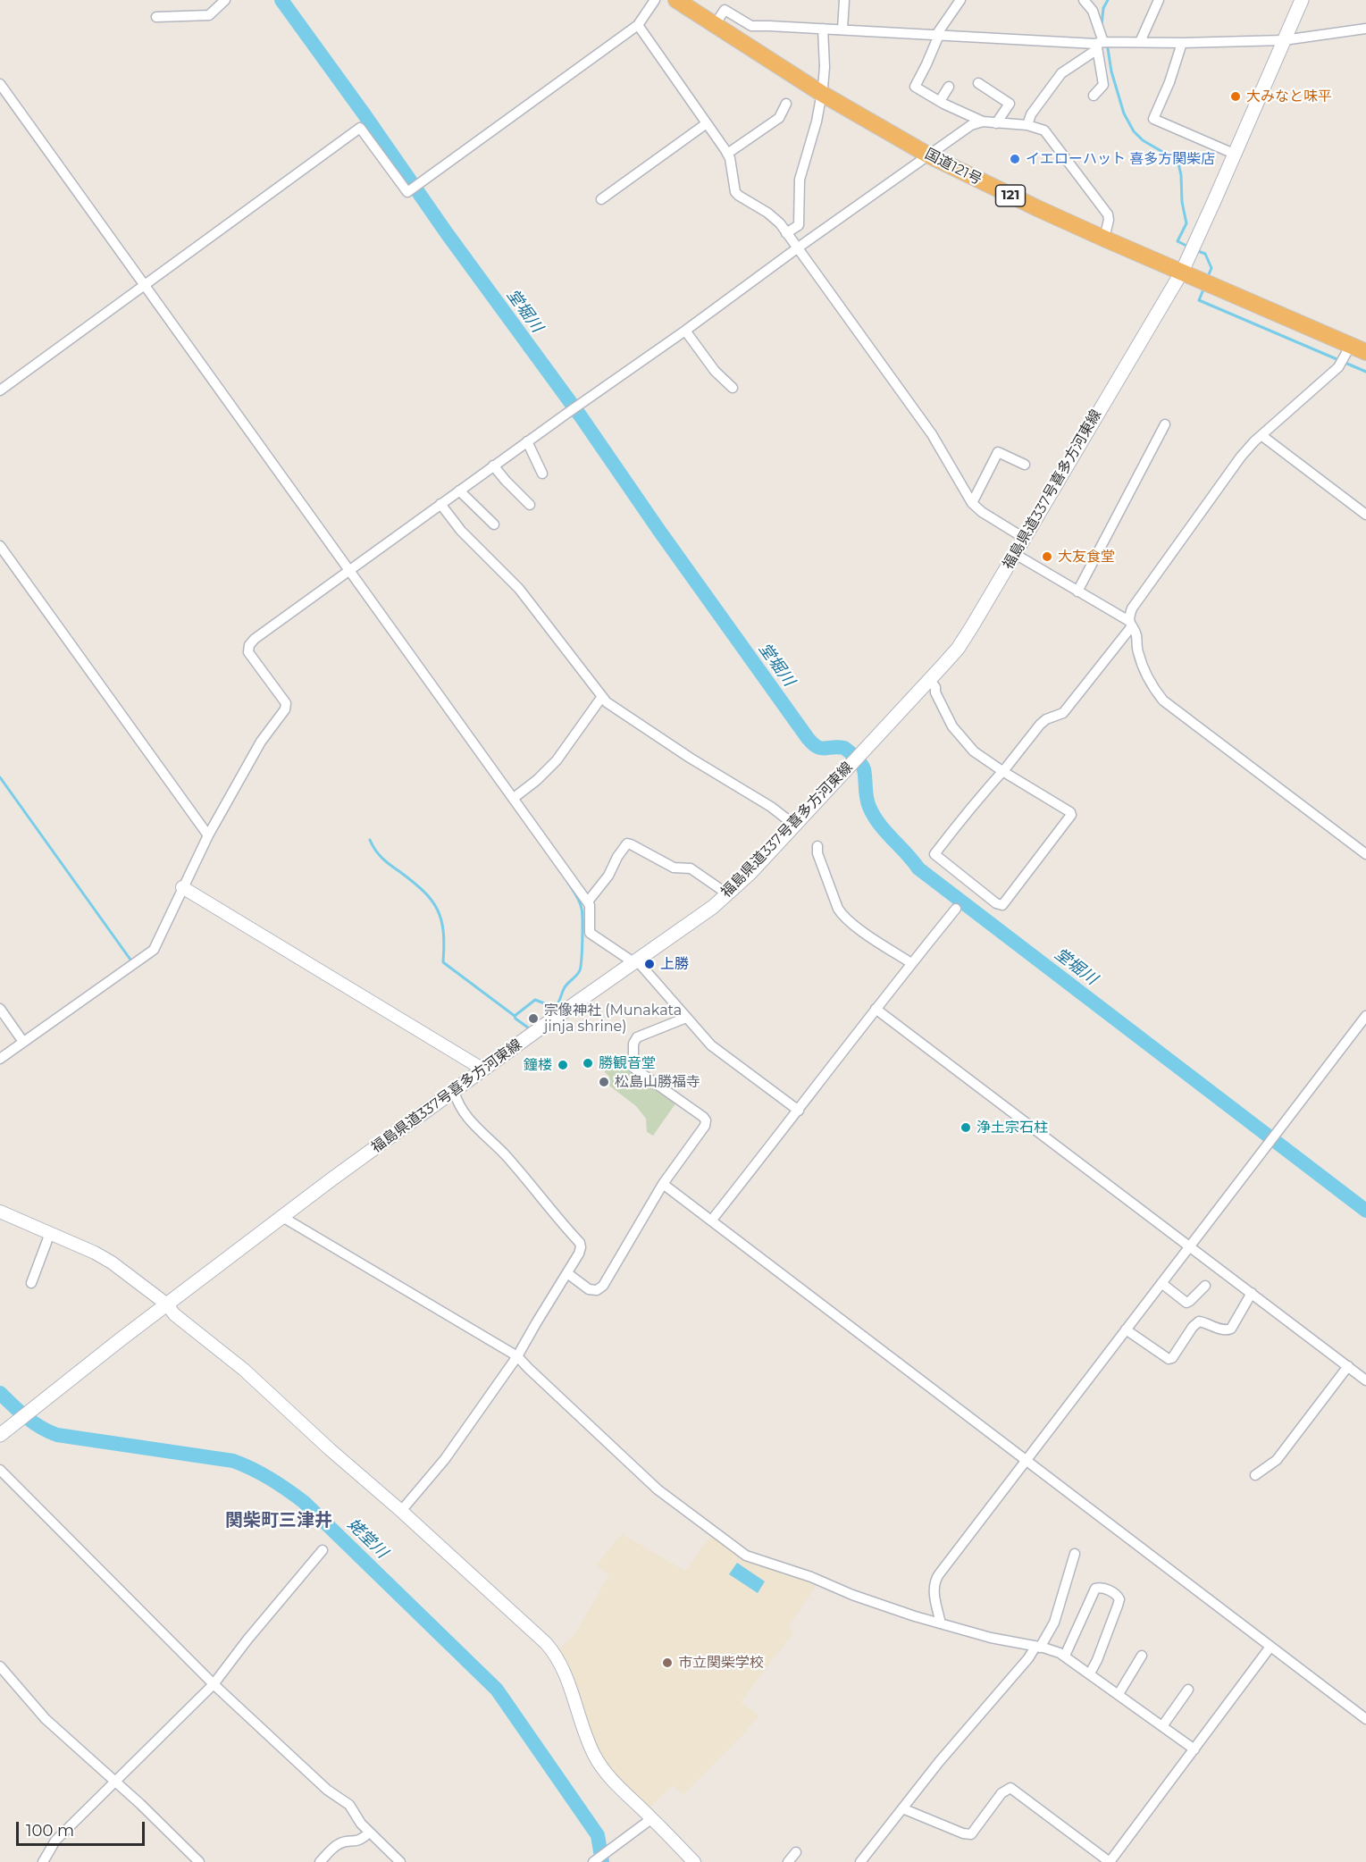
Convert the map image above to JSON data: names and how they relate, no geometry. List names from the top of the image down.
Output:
{
  "streets": {
    "highway": ["国道121号", "121"],
    "main road": ["福島県道337号喜多方河東線"]
  },
  "crossings": [
    ["国道121号", "福島県道337号喜多方河東線"]
  ],
  "districts": ["関柴町三津井"],
  "water": ["堂堀川", "姥堂川"],
  "places": [
    "大みなと味平",
    "イエローハット 喜多方関柴店",
    "大友食堂",
    "上勝",
    "宗像神社 (Munakata jinja shrine)",
    "勝観音堂",
    "鐘楼",
    "松島山勝福寺",
    "浄土宗石柱",
    "市立関柴学校"
  ],
  "scale_bar": "100 m"
}
